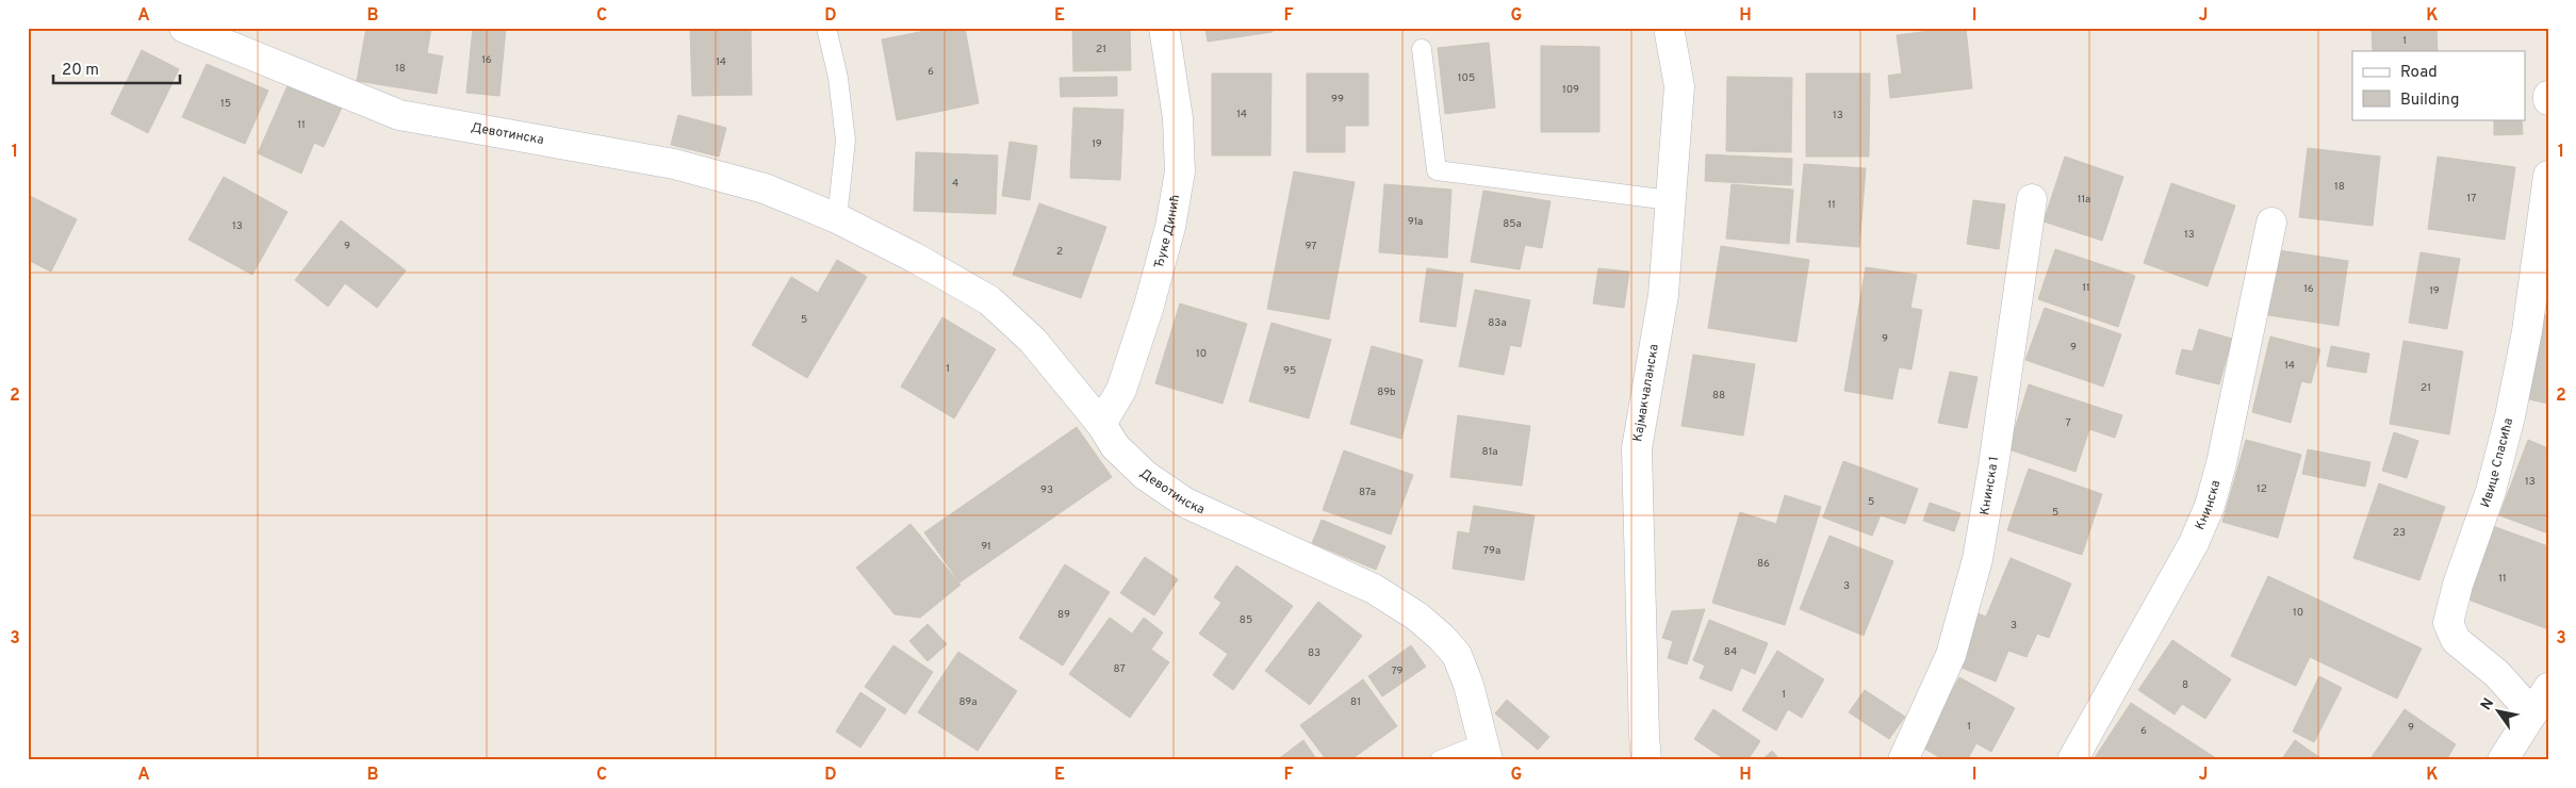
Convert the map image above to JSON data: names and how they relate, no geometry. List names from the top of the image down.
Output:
{
  "streets": {
    "street": [
      "Девотинска",
      "Ђуке Динић",
      "Кајмакчаланска",
      "Ивице Спасића",
      "Книнска 1",
      "Книнска"
    ]
  },
  "crossings": [
    ["Девотинска", "Ђуке Динић"]
  ],
  "house_numbers": [
    "1",
    "21",
    "16",
    "14",
    "18",
    "6",
    "105",
    "109",
    "99",
    "15",
    "14",
    "13",
    "11",
    "19",
    "4",
    "18",
    "17",
    "11a",
    "11",
    "91a",
    "85a",
    "13",
    "13",
    "9",
    "97",
    "2",
    "11",
    "16",
    "19",
    "5",
    "83a",
    "9",
    "9",
    "10",
    "14",
    "1",
    "95",
    "21",
    "89b",
    "88",
    "7",
    "81a",
    "13",
    "12",
    "93",
    "87a",
    "5",
    "5",
    "23",
    "91",
    "79a",
    "86",
    "11",
    "3",
    "10",
    "89",
    "85",
    "3",
    "84",
    "83",
    "87",
    "79",
    "8",
    "1",
    "89a",
    "81",
    "1",
    "9",
    "6"
  ],
  "legend": ["Road", "Building"],
  "scale_bar": "20 m",
  "north": "top left",
  "grid": {
    "columns": [
      "A",
      "B",
      "C",
      "D",
      "E",
      "F",
      "G",
      "H",
      "I",
      "J",
      "K"
    ],
    "rows": ["1", "2", "3"]
  }
}
